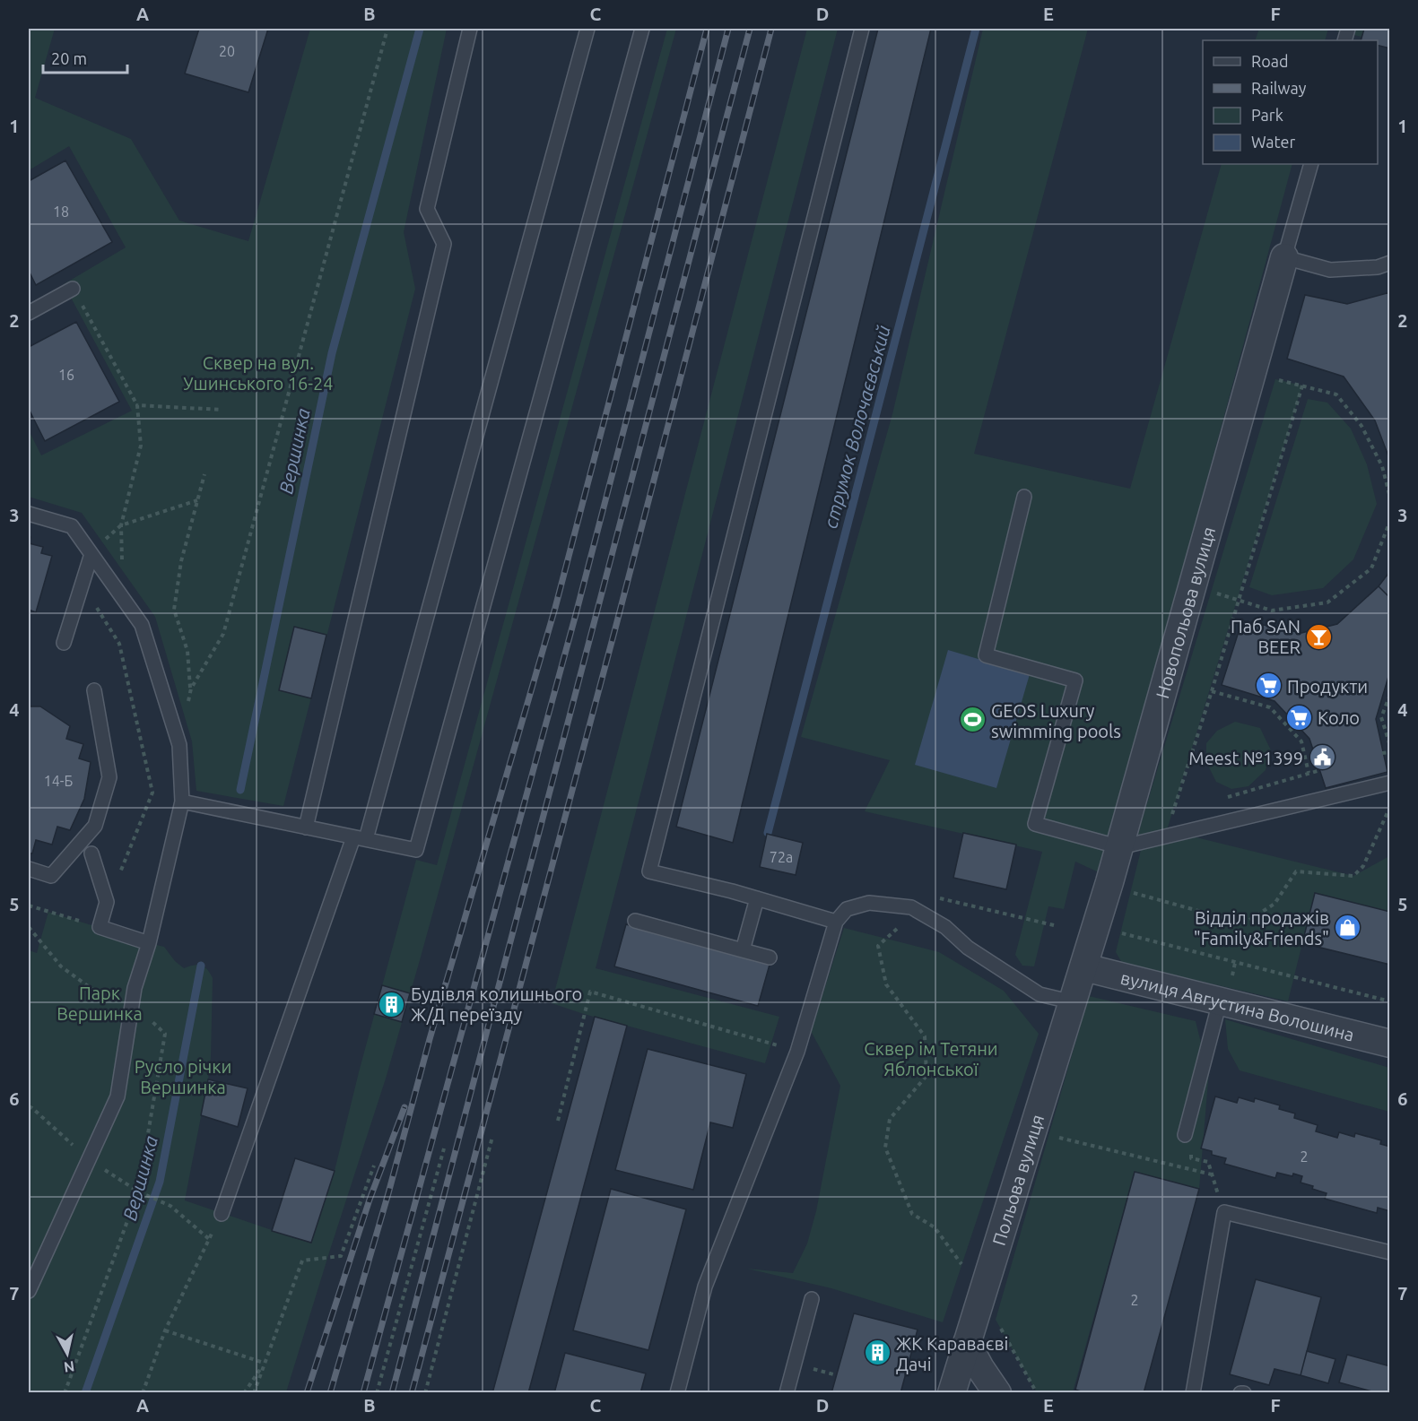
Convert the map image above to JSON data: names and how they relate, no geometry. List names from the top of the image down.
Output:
{
  "streets": {
    "street": ["Новопольова вулиця", "вулиця Августина Волошина", "Польова вулиця"]
  },
  "crossings": [
    ["Новопольова вулиця", "вулиця Августина Волошина"],
    ["Новопольова вулиця", "Польова вулиця"],
    ["вулиця Августина Волошина", "Польова вулиця"]
  ],
  "water": ["струмок Волочаєвський", "Вершинка"],
  "parks": [
    "Сквер на вул. Ушинського 16-24",
    "Парк Вершинка",
    "Сквер ім Тетяни Яблонської",
    "Русло річки Вершинка"
  ],
  "places": {
    "bar": ["Паб SAN BEER"],
    "supermarket": ["Продукти", "Коло"],
    "sports": ["GEOS Luxury swimming pools"],
    "public building": ["Meest №1399"],
    "shop": ["Відділ продажів \"Family&Friends\""],
    "building": ["Будівля колишнього Ж/Д переїзду", "ЖК Караваєві Дачі"]
  },
  "house_numbers": [
    "20",
    "18",
    "16",
    "14-Б",
    "72а",
    "2",
    "2"
  ],
  "legend": [
    "Road",
    "Railway",
    "Park",
    "Water"
  ],
  "scale_bar": "20 m",
  "north": "bottom",
  "grid": {
    "columns": [
      "A",
      "B",
      "C",
      "D",
      "E",
      "F"
    ],
    "rows": [
      "1",
      "2",
      "3",
      "4",
      "5",
      "6",
      "7"
    ]
  }
}
